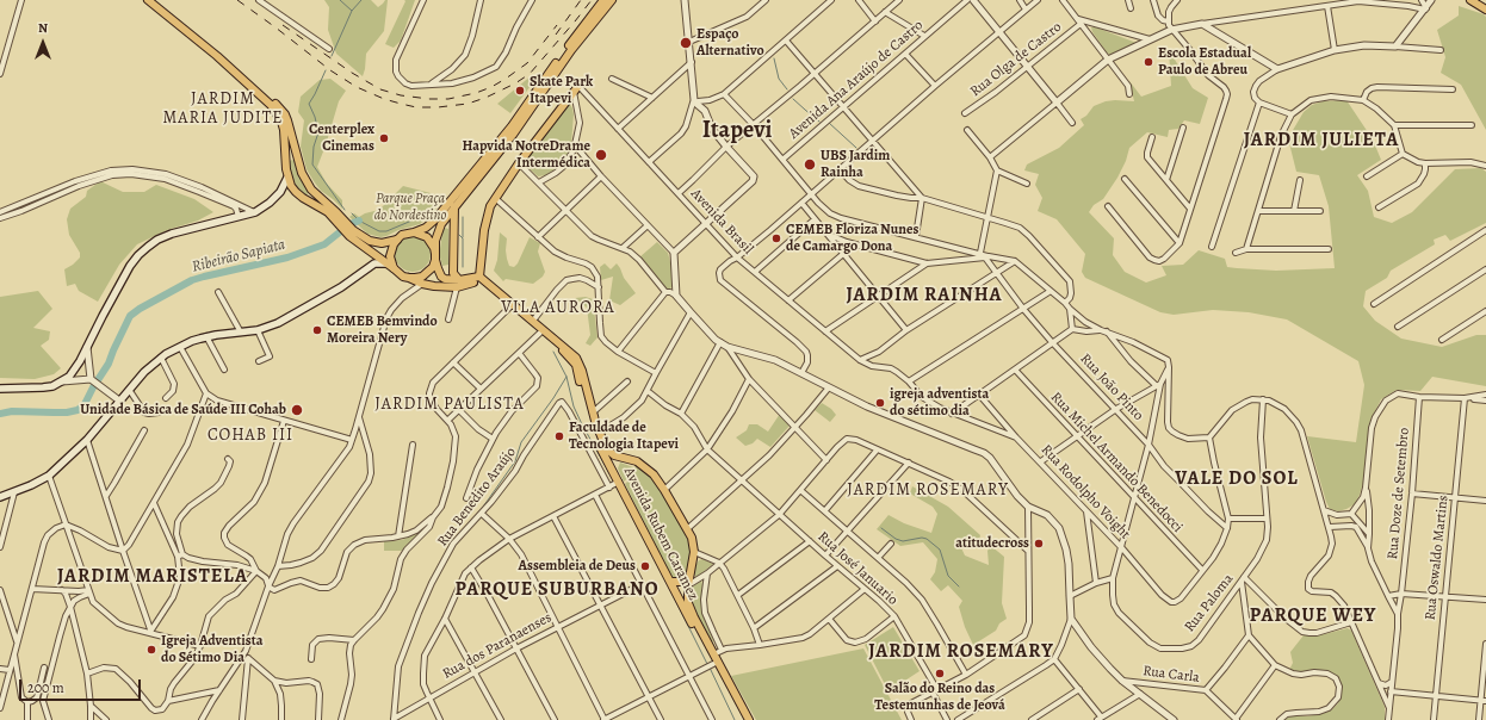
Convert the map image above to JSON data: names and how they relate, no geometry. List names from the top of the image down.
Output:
{
  "streets": {
    "main road": ["Avenida Rubem Caramez"],
    "street": [
      "Rua Olga de Castro",
      "Avenida Ana Araújo de Castro",
      "Avenida Brasil",
      "Rua João Pinto",
      "Rua Michel Armando Benedocci",
      "Rua Rodolpho Voight",
      "Rua Doze de Setembro",
      "Rua Benedito Araújo",
      "Rua Oswaldo Martins",
      "Rua José Januario",
      "Rua Paloma",
      "Rua dos Paranaenses",
      "Rua Carla"
    ]
  },
  "crossings": [
    ["Rua Michel Armando Benedocci", "Rua Rodolpho Voight"],
    ["Rua Benedito Araújo", "Rua dos Paranaenses"]
  ],
  "districts": [
    "JARDIM MARIA JUDITE",
    "Itapevi",
    "JARDIM JULIETA",
    "JARDIM RAINHA",
    "VILA AURORA",
    "JARDIM PAULISTA",
    "COHAB III",
    "VALE DO SOL",
    "JARDIM ROSEMARY",
    "JARDIM MARISTELA",
    "PARQUE SUBURBANO",
    "PARQUE WEY",
    "JARDIM ROSEMARY"
  ],
  "water": ["Ribeirão Sapiata"],
  "parks": ["Parque Praça do Nordestino"],
  "places": [
    "Espaço Alternativo",
    "Escola Estadual Paulo de Abreu",
    "Skate Park Itapevi",
    "Centerplex Cinemas",
    "Hapvida NotreDrame Intermédica",
    "UBS Jardim Rainha",
    "CEMEB Floriza Nunes de Camargo Dona",
    "CEMEB Bemvindo Moreira Nery",
    "igreja adventista do sétimo dia",
    "Unidade Básica de Saúde III Cohab",
    "Faculdade de Tecnologia Itapevi",
    "atitudecross",
    "Assembleia de Deus",
    "Igreja Adventista do Sétimo Dia",
    "Salão do Reino das Testemunhas de Jeová"
  ],
  "scale_bar": "200 m",
  "north": "top"
}
